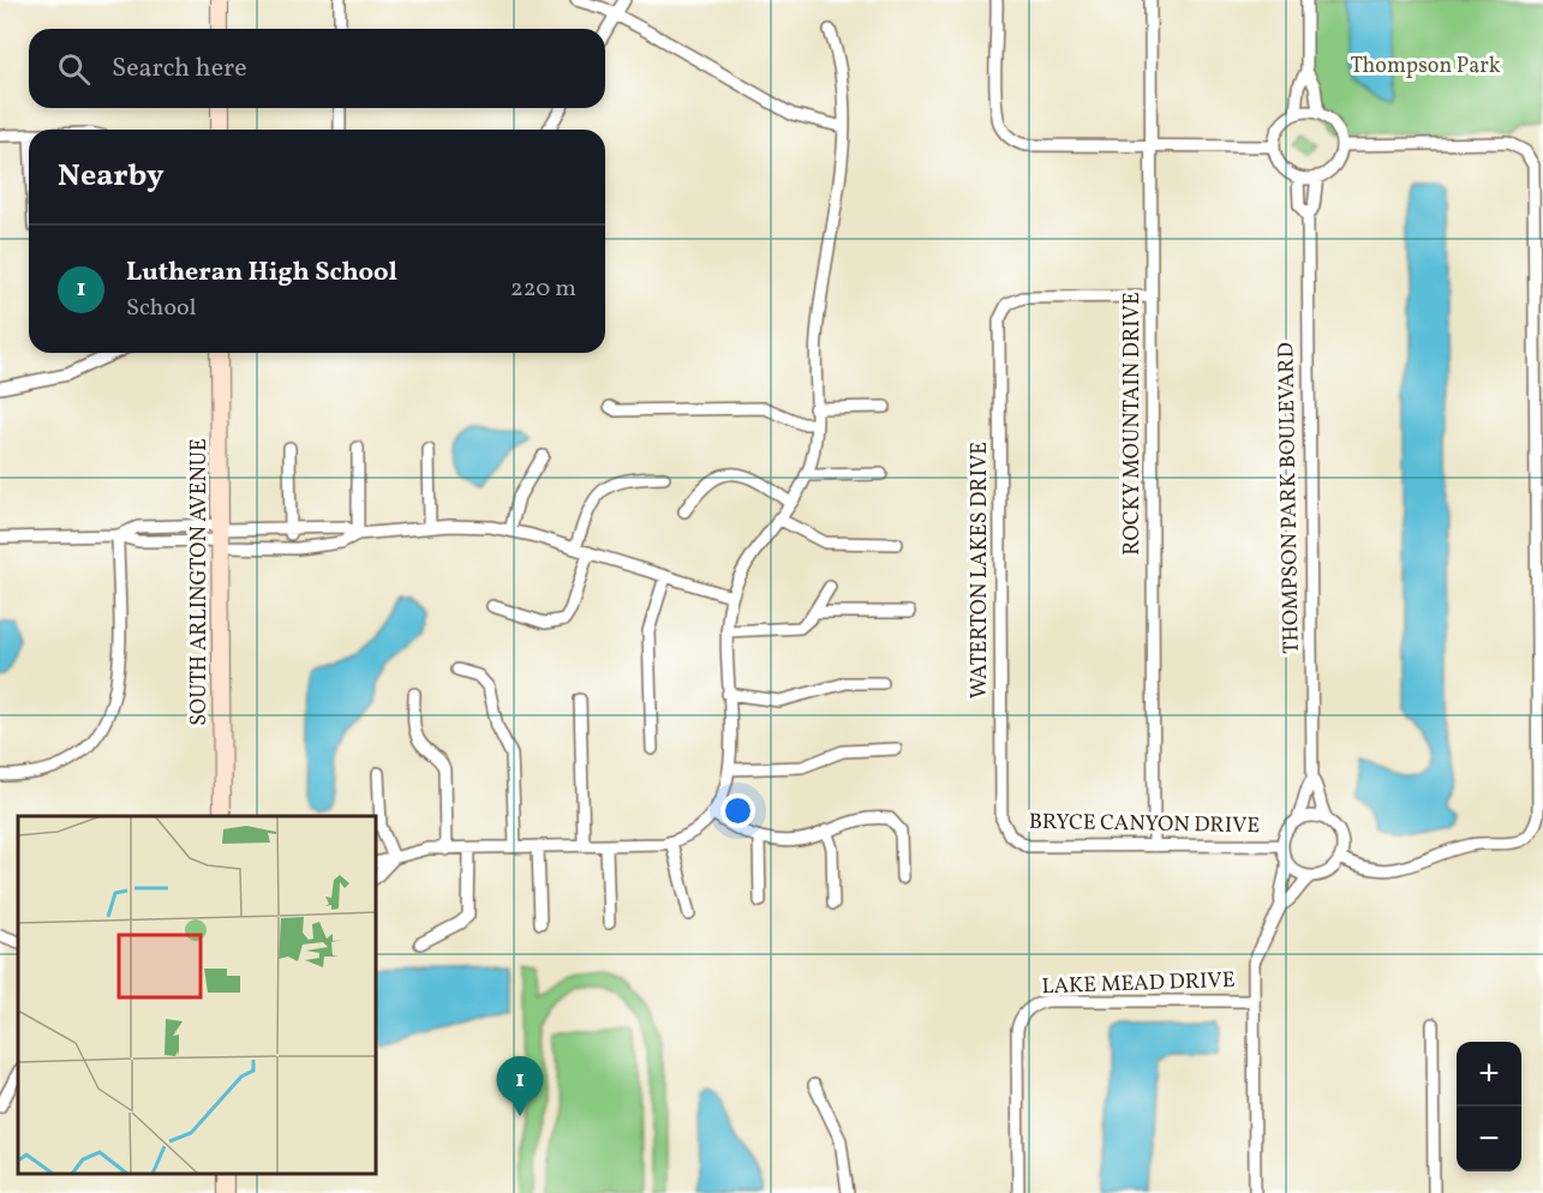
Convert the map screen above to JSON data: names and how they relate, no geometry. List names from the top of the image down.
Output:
{
  "streets": {
    "main road": ["SOUTH ARLINGTON AVENUE"],
    "street": [
      "ROCKY MOUNTAIN DRIVE",
      "THOMPSON PARK BOULEVARD",
      "WATERTON LAKES DRIVE",
      "BRYCE CANYON DRIVE",
      "LAKE MEAD DRIVE"
    ]
  },
  "crossings": [
    ["ROCKY MOUNTAIN DRIVE", "WATERTON LAKES DRIVE"],
    ["ROCKY MOUNTAIN DRIVE", "BRYCE CANYON DRIVE"],
    ["THOMPSON PARK BOULEVARD", "BRYCE CANYON DRIVE"],
    ["WATERTON LAKES DRIVE", "BRYCE CANYON DRIVE"]
  ],
  "parks": ["Thompson Park"],
  "page": {
    "search": "Search here",
    "heading": "Nearby",
    "list": [
      {
        "mark": "1",
        "name": "Lutheran High School",
        "note": "School",
        "value": "220 m"
      }
    ],
    "map_buttons": ["+", "−"],
    "pins": "1"
  }
}
